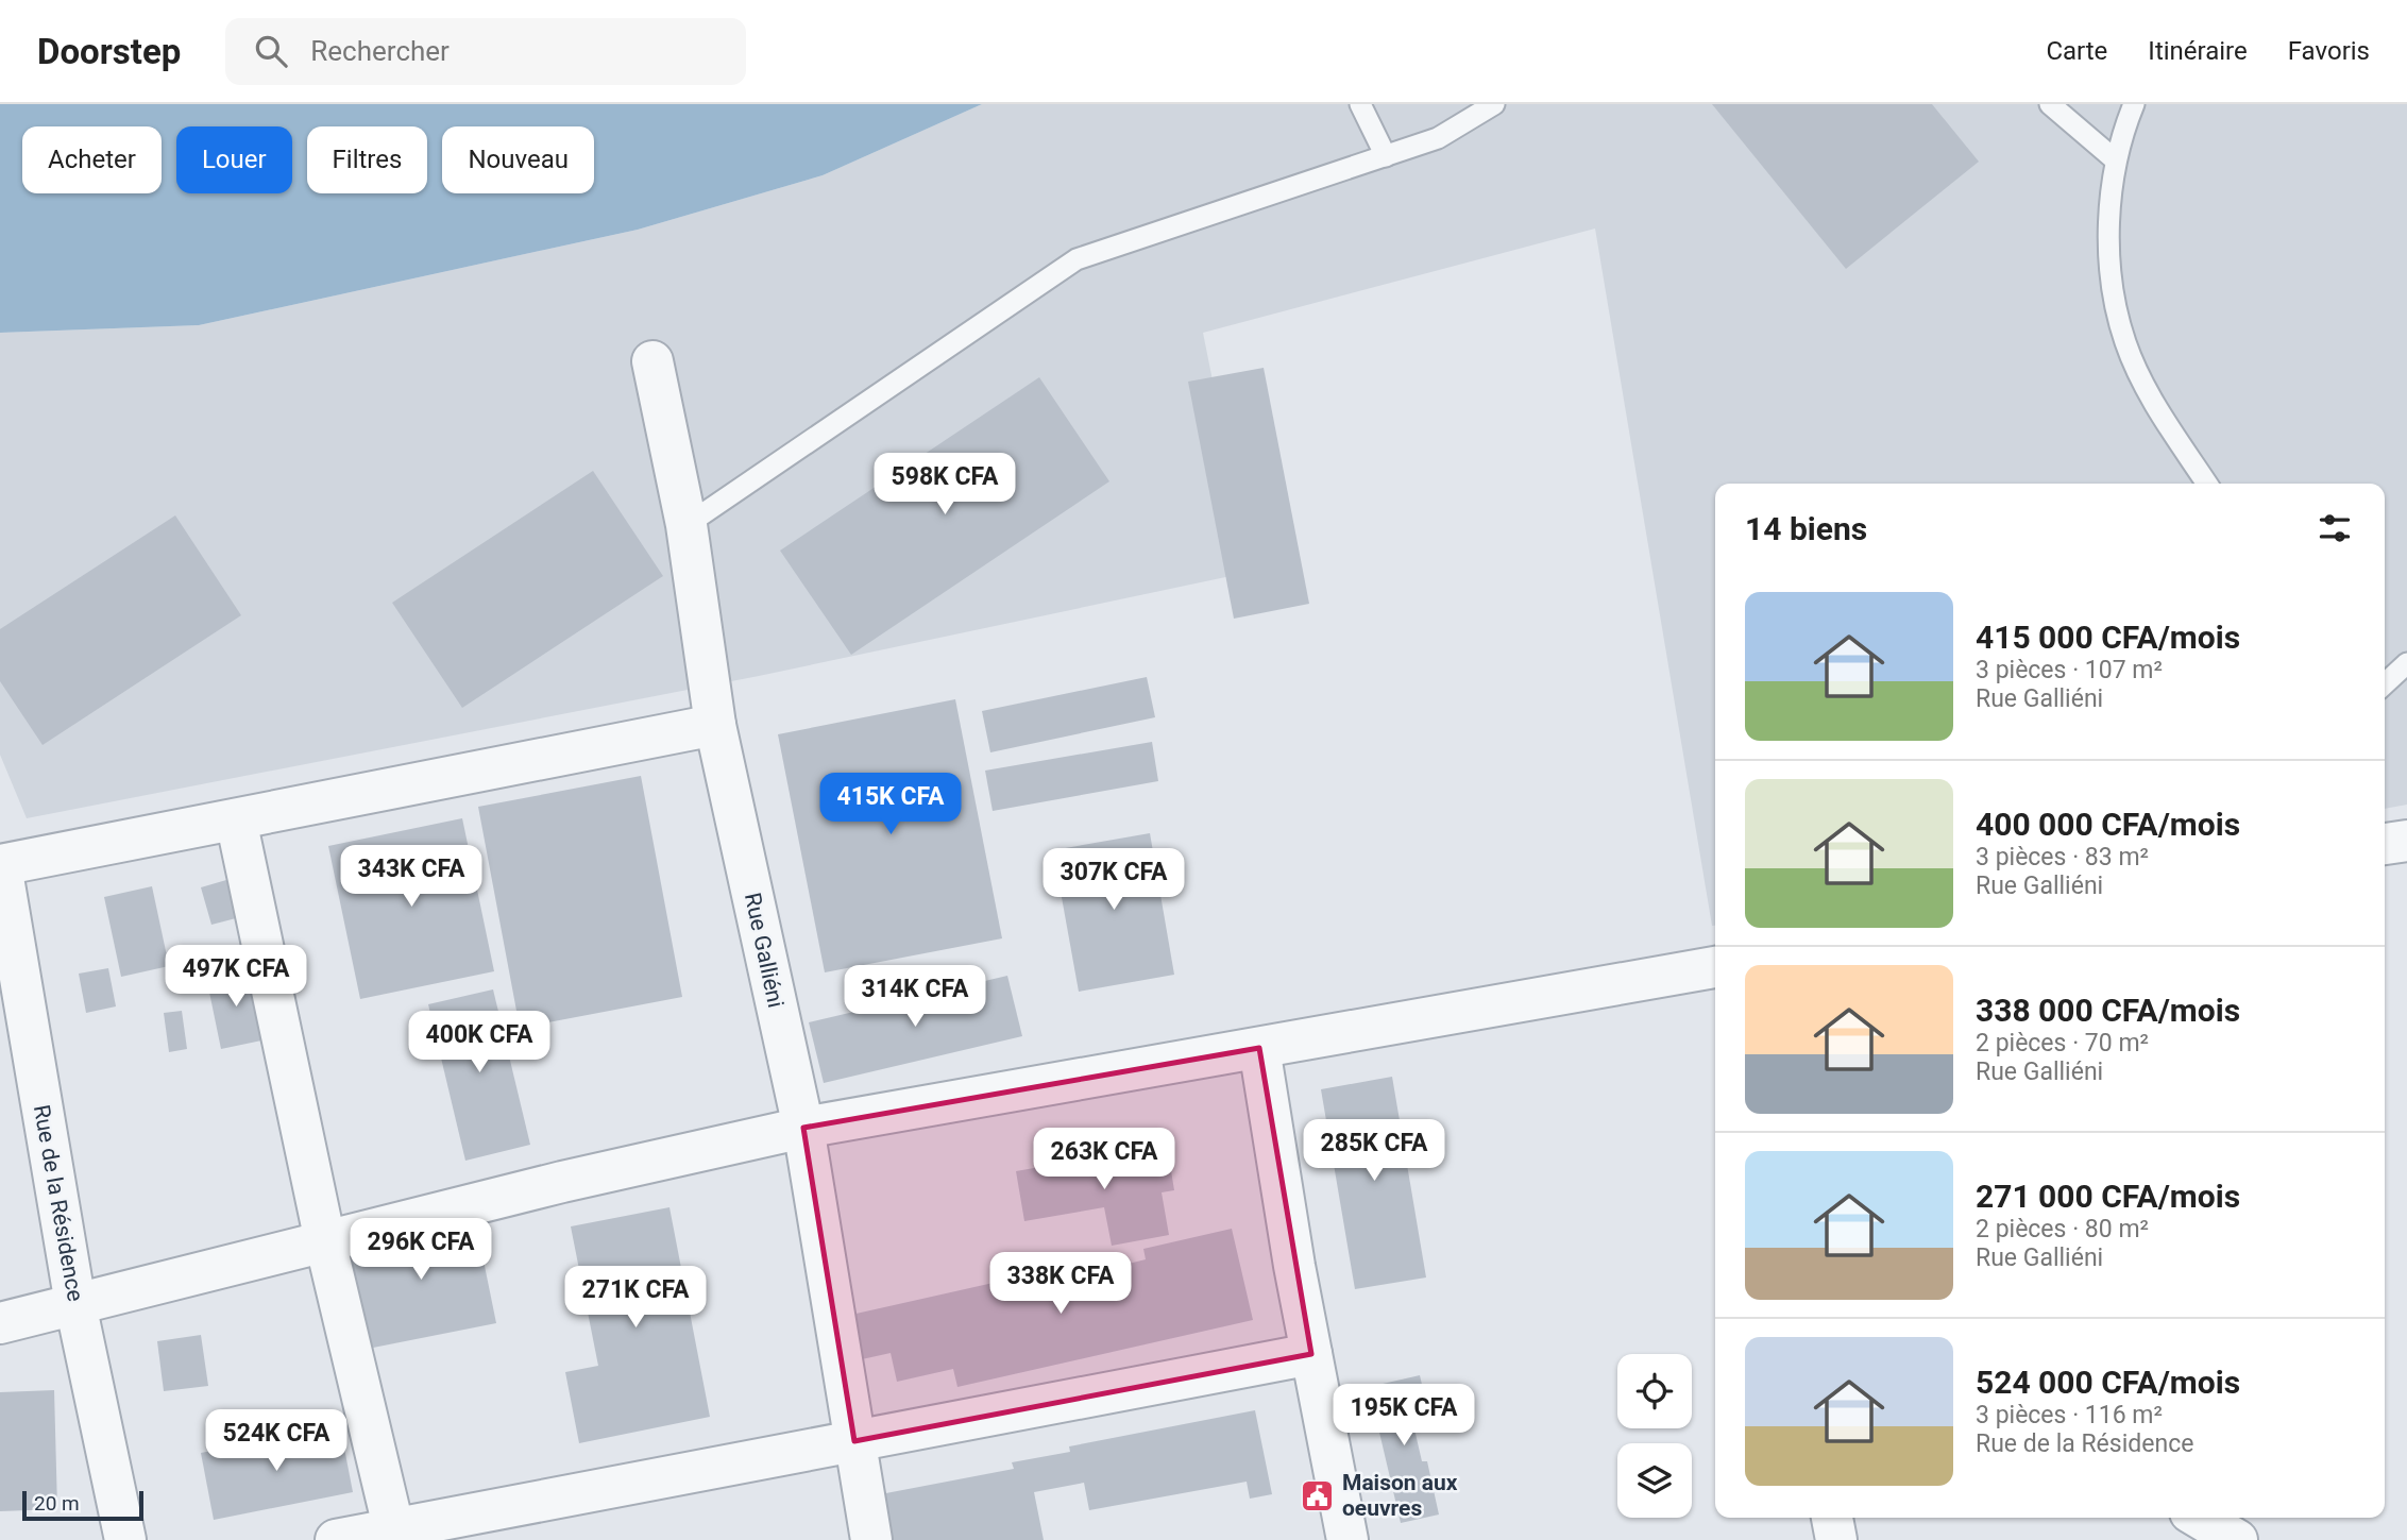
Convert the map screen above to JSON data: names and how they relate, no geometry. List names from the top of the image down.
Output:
{
  "streets": {
    "street": ["Rue Galliéni", "Rue de la Résidence"]
  },
  "places": {
    "public building": ["Maison aux oeuvres"]
  },
  "scale_bar": "20 m",
  "page": {
    "header": "Doorstep",
    "search": "Rechercher",
    "nav": ["Carte", "Itinéraire", "Favoris"],
    "chip": [
      "Acheter",
      "Louer",
      "Filtres",
      "Nouveau"
    ],
    "price": [
      "598K CFA",
      "415K CFA",
      "343K CFA",
      "307K CFA",
      "497K CFA",
      "314K CFA",
      "400K CFA",
      "285K CFA",
      "263K CFA",
      "296K CFA",
      "338K CFA",
      "271K CFA",
      "195K CFA",
      "524K CFA"
    ],
    "heading": "14 biens",
    "list": [
      {
        "name": "415 000 CFA/mois",
        "note": "3 pièces · 107 m² · Rue Galliéni"
      },
      {
        "name": "400 000 CFA/mois",
        "note": "3 pièces · 83 m² · Rue Galliéni"
      },
      {
        "name": "338 000 CFA/mois",
        "note": "2 pièces · 70 m² · Rue Galliéni"
      },
      {
        "name": "271 000 CFA/mois",
        "note": "2 pièces · 80 m² · Rue Galliéni"
      },
      {
        "name": "524 000 CFA/mois",
        "note": "3 pièces · 116 m² · Rue de la Résidence"
      }
    ],
    "scale": "20 m"
  }
}
